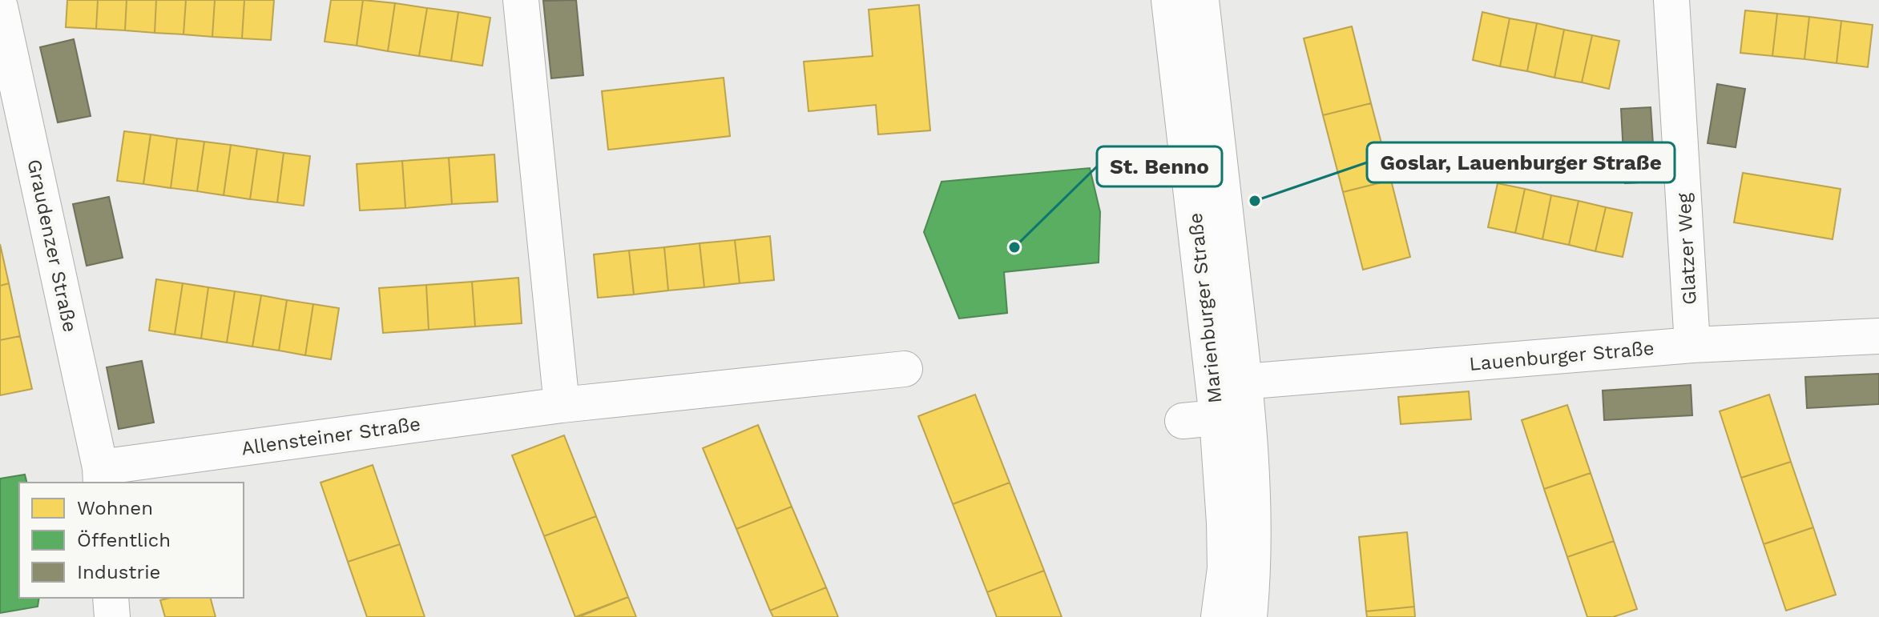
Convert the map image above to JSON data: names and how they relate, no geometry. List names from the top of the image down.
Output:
{
  "streets": {
    "street": [
      "Graudenzer Straße",
      "Glatzer Weg",
      "Marienburger Straße",
      "Lauenburger Straße",
      "Allensteiner Straße"
    ]
  },
  "crossings": [
    ["Graudenzer Straße", "Allensteiner Straße"],
    ["Glatzer Weg", "Lauenburger Straße"],
    ["Marienburger Straße", "Lauenburger Straße"]
  ],
  "places": ["Goslar, Lauenburger Straße", "St. Benno"],
  "legend": ["Wohnen", "Öffentlich", "Industrie"]
}
